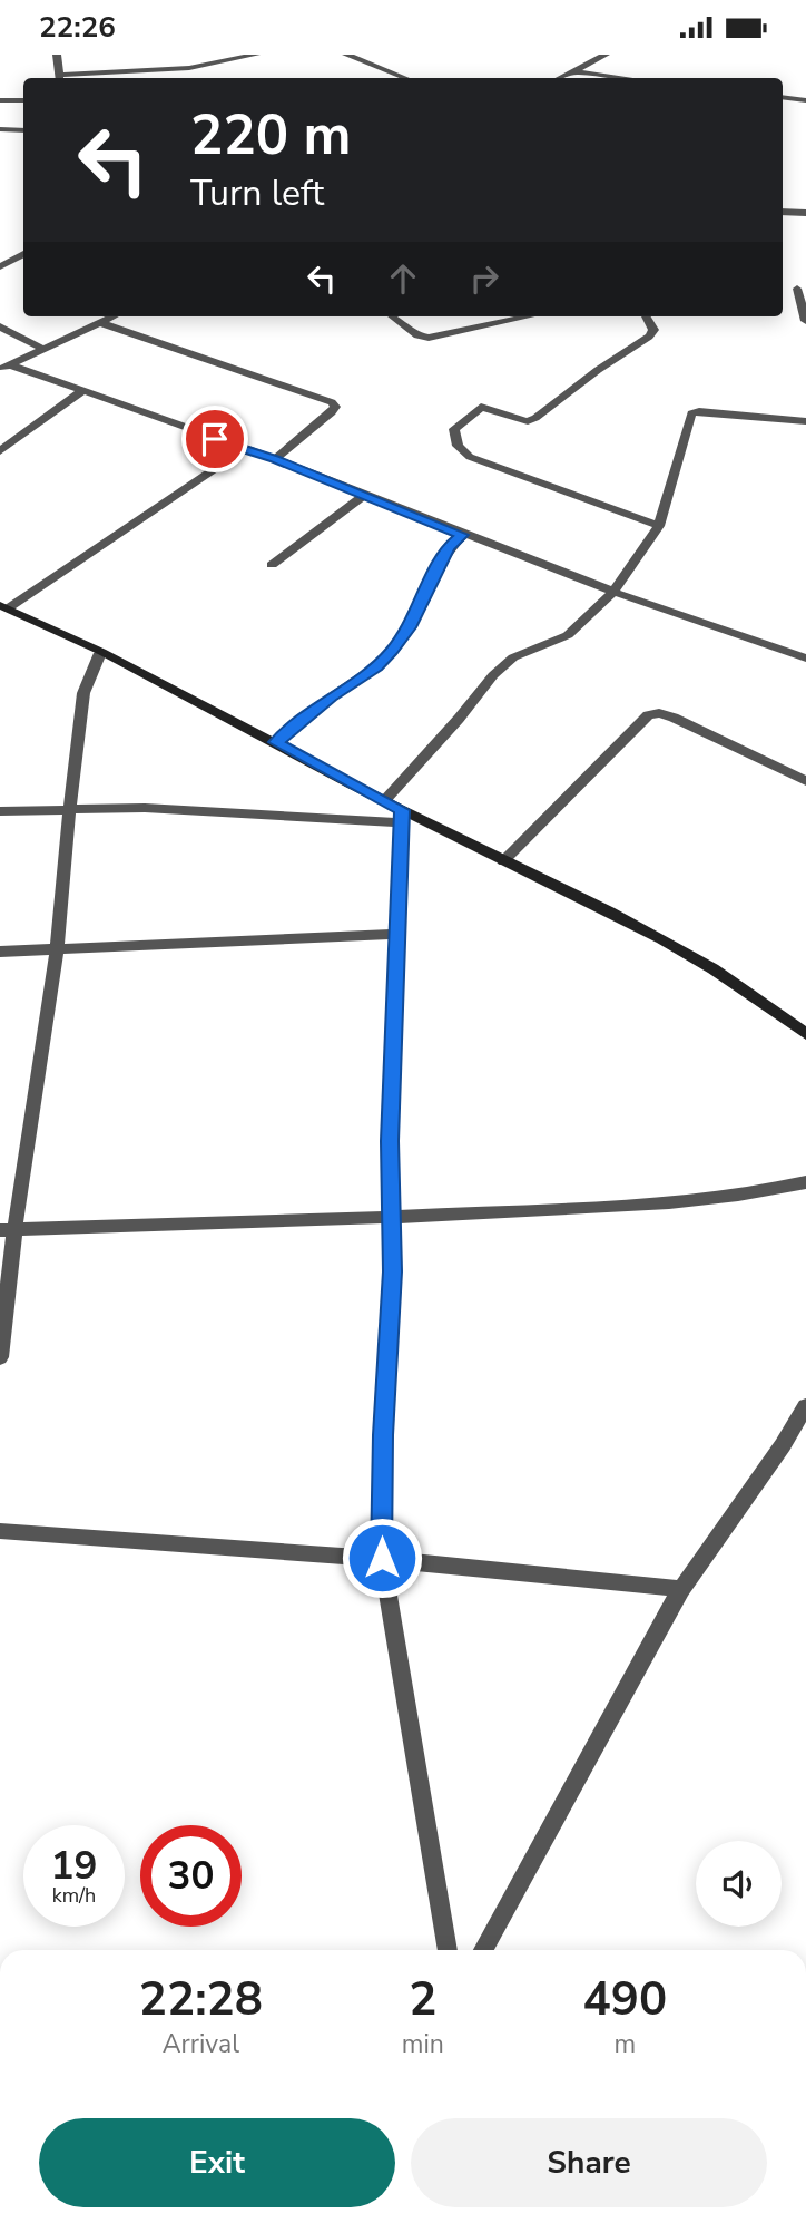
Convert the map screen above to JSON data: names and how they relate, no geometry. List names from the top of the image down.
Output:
{
  "page": {
    "status": "22:26",
    "turn": ["220 m", "Turn left"],
    "speed": "19 km/h",
    "limit": "30",
    "eta": [
      "22:28",
      "Arrival",
      "2",
      "min",
      "490",
      "m"
    ],
    "buttons": ["Exit", "Share"]
  }
}
